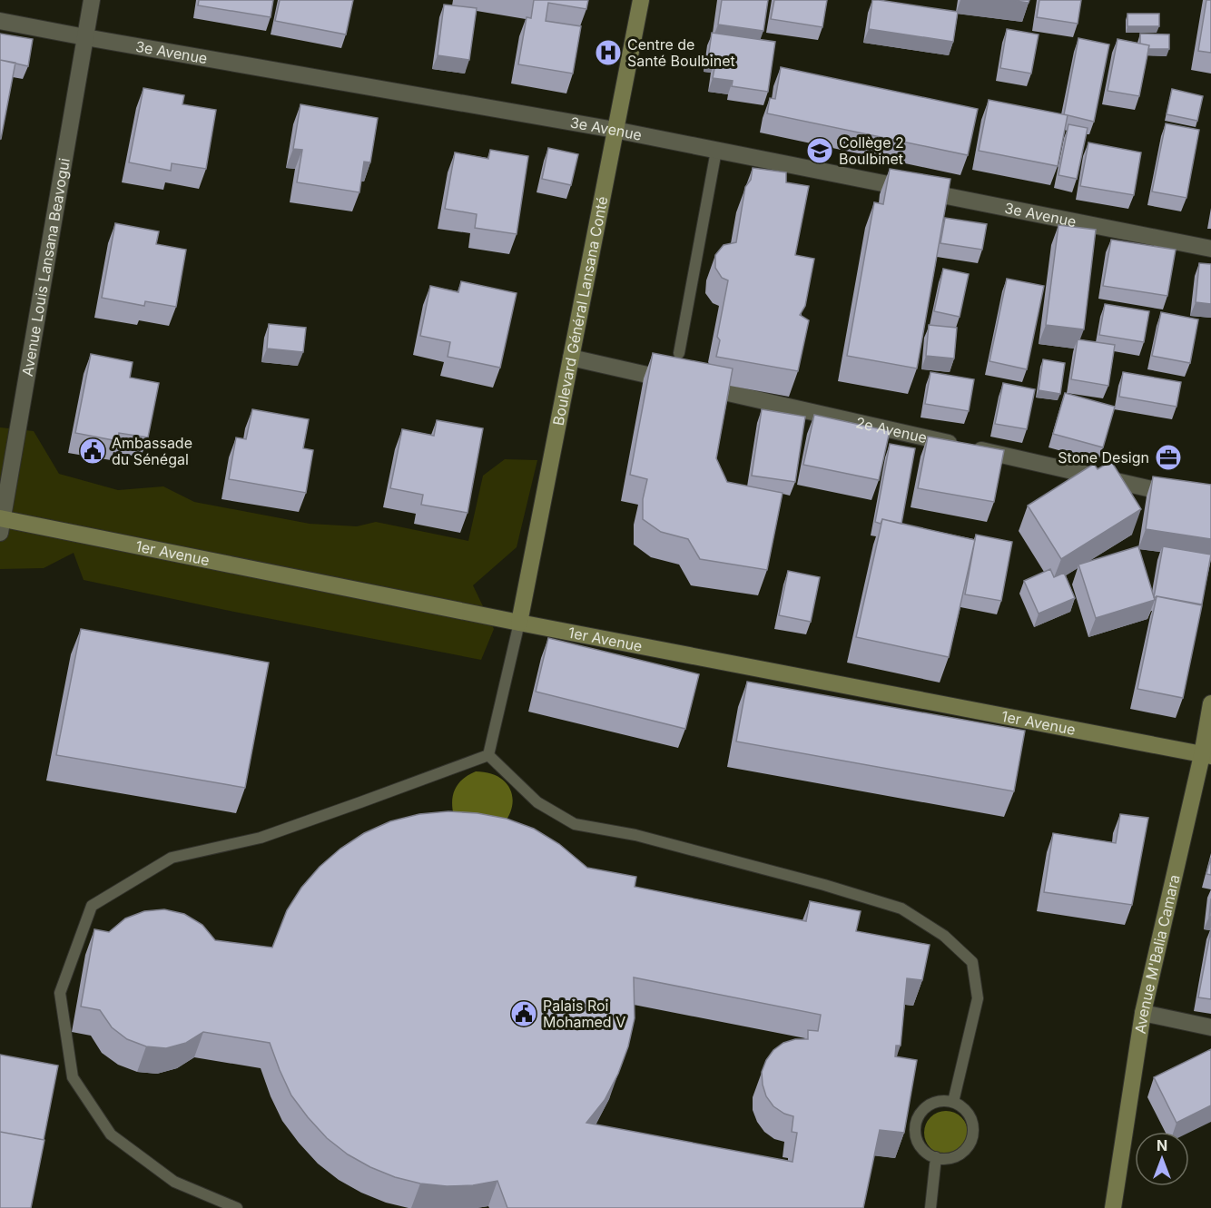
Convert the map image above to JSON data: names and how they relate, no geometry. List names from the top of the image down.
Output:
{
  "streets": {
    "street": [
      "3e Avenue",
      "Avenue Louis Lansana Beavogui",
      "Boulevard Général Lansana Conté",
      "2e Avenue",
      "1er Avenue",
      "Avenue M'Balia Camara"
    ]
  },
  "crossings": [
    ["3e Avenue", "Avenue Louis Lansana Beavogui"],
    ["3e Avenue", "Boulevard Général Lansana Conté"],
    ["Avenue Louis Lansana Beavogui", "1er Avenue"],
    ["Boulevard Général Lansana Conté", "2e Avenue"],
    ["Boulevard Général Lansana Conté", "1er Avenue"],
    ["1er Avenue", "Avenue M'Balia Camara"]
  ],
  "places": {
    "hospital": ["Centre de Santé Boulbinet"],
    "school or university": ["Collège 2 Boulbinet"],
    "public building": ["Ambassade du Sénégal", "Palais Roi Mohamed V"],
    "office": ["Stone Design"]
  },
  "north": "top"
}
